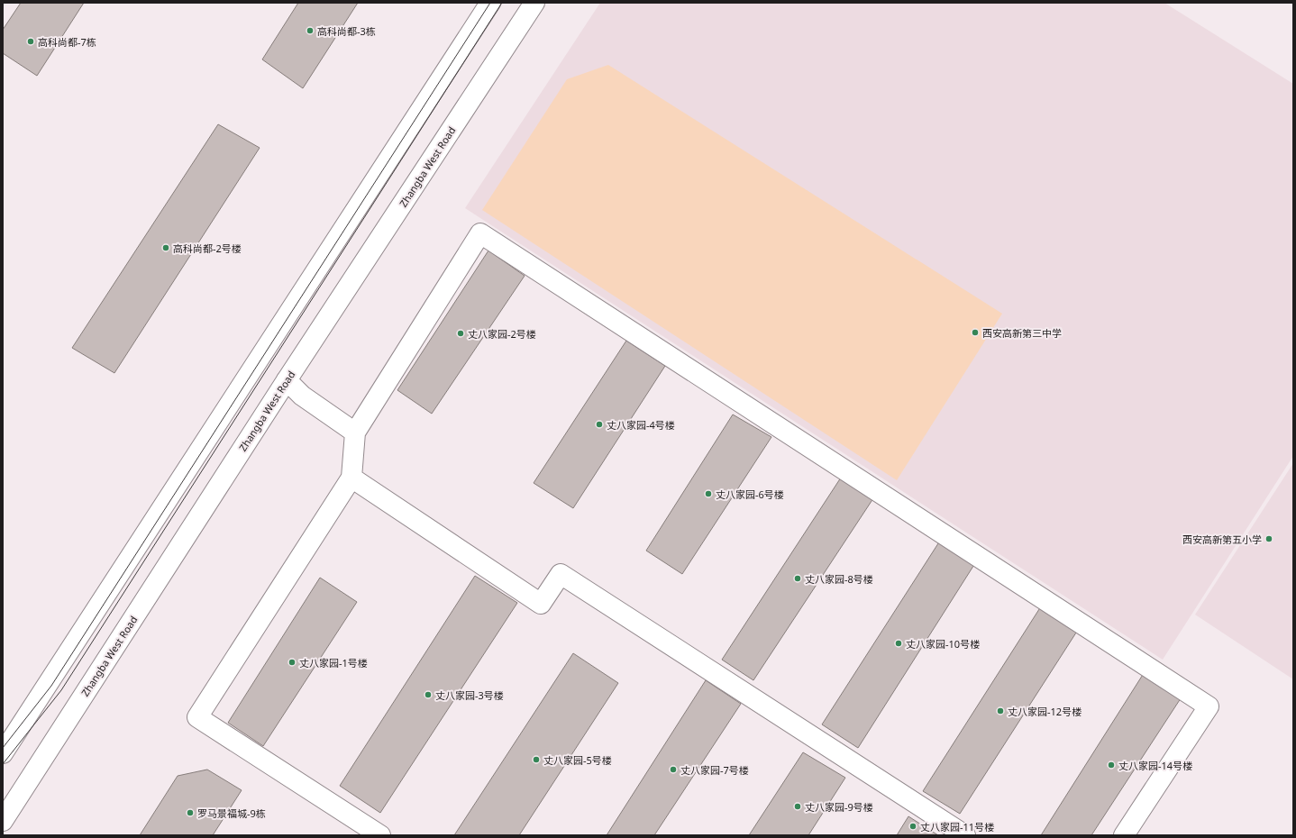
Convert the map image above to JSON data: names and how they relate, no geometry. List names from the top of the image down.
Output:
{
  "streets": {
    "street": ["Zhangba West Road"]
  },
  "places": [
    "高科尚都-3栋",
    "高科尚都-7栋",
    "高科尚都-2号楼",
    "西安高新第三中学",
    "丈八家园-2号楼",
    "丈八家园-4号楼",
    "丈八家园-6号楼",
    "西安高新第五小学",
    "丈八家园-8号楼",
    "丈八家园-10号楼",
    "丈八家园-1号楼",
    "丈八家园-3号楼",
    "丈八家园-12号楼",
    "丈八家园-5号楼",
    "丈八家园-14号楼",
    "丈八家园-7号楼",
    "丈八家园-9号楼",
    "罗马景福城-9栋",
    "丈八家园-11号楼"
  ]
}
